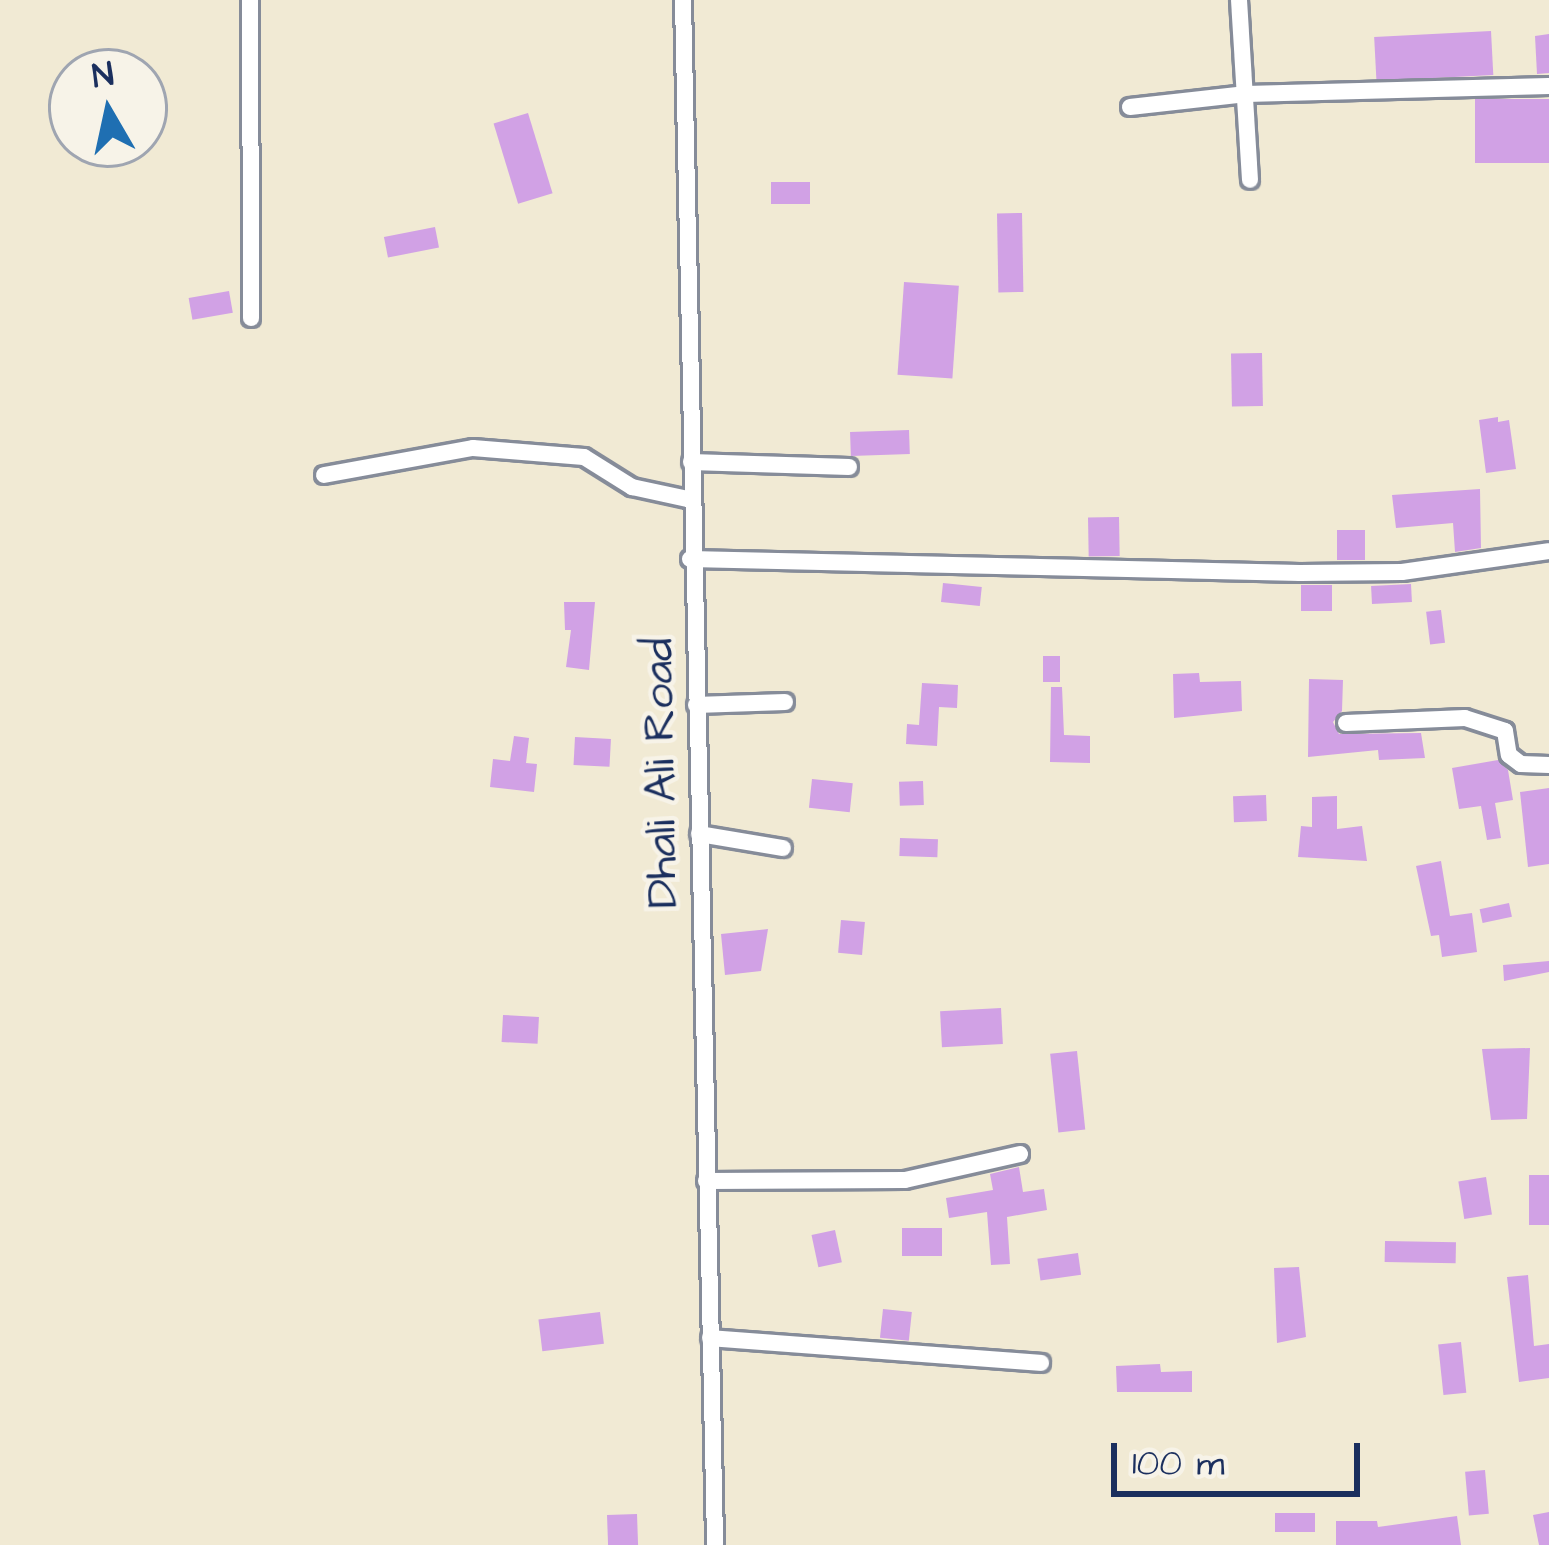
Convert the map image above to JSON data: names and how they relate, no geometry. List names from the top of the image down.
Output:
{
  "streets": {
    "street": ["Dhali Ali Road"]
  },
  "scale_bar": "100 m",
  "north": "top"
}
